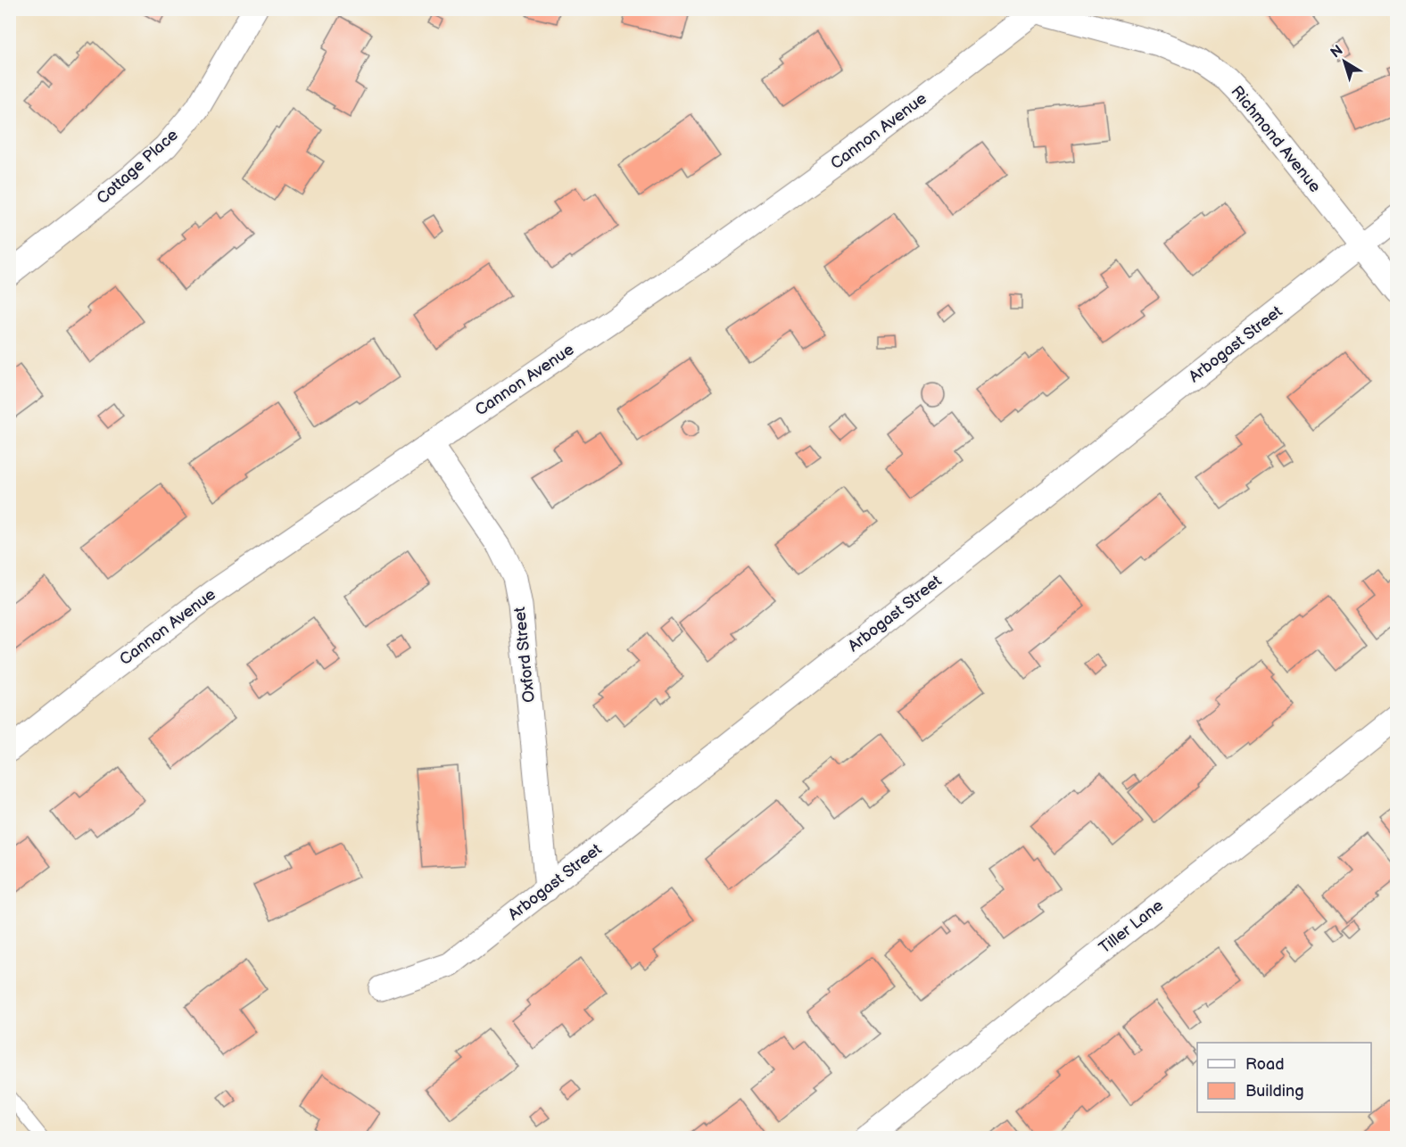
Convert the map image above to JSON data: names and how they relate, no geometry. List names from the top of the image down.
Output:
{
  "streets": {
    "street": [
      "Cannon Avenue",
      "Richmond Avenue",
      "Cottage Place",
      "Arbogast Street",
      "Oxford Street",
      "Tiller Lane"
    ]
  },
  "crossings": [
    ["Cannon Avenue", "Richmond Avenue"],
    ["Cannon Avenue", "Oxford Street"],
    ["Richmond Avenue", "Arbogast Street"],
    ["Arbogast Street", "Oxford Street"]
  ],
  "legend": ["Road", "Building"],
  "north": "top left"
}
